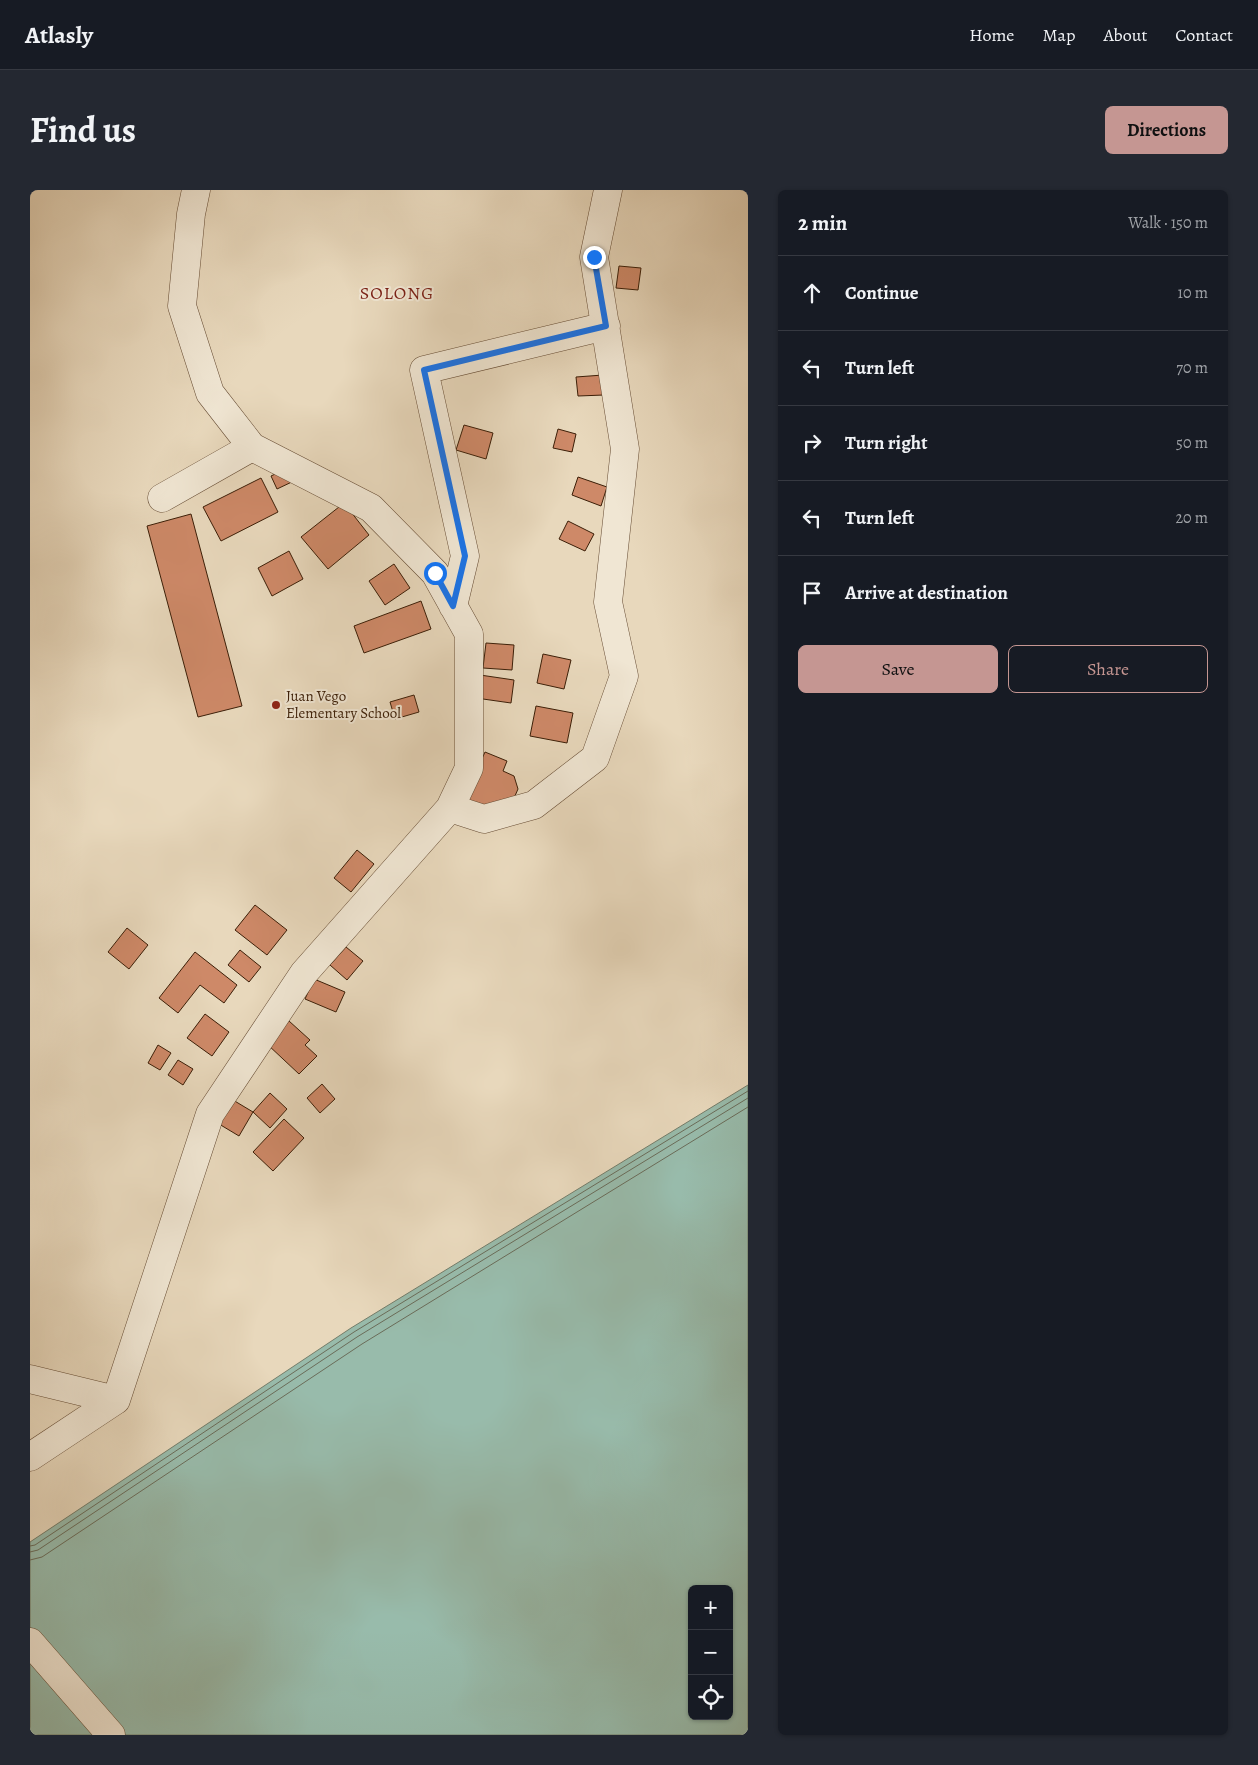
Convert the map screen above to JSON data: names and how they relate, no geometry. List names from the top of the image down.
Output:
{
  "districts": ["SOLONG"],
  "places": ["Juan Vego Elementary School"],
  "page": {
    "header": "Atlasly",
    "nav": [
      "Home",
      "Map",
      "About",
      "Contact"
    ],
    "title": "Find us",
    "buttons": [
      "Directions",
      ["Save", "Share"]
    ],
    "heading": ["2 min", "Walk · 150 m"],
    "list": [
      ["Continue", "10 m"],
      ["Turn left", "70 m"],
      ["Turn right", "50 m"],
      ["Turn left", "20 m"],
      "Arrive at destination"
    ],
    "map_buttons": ["+", "−"]
  }
}
